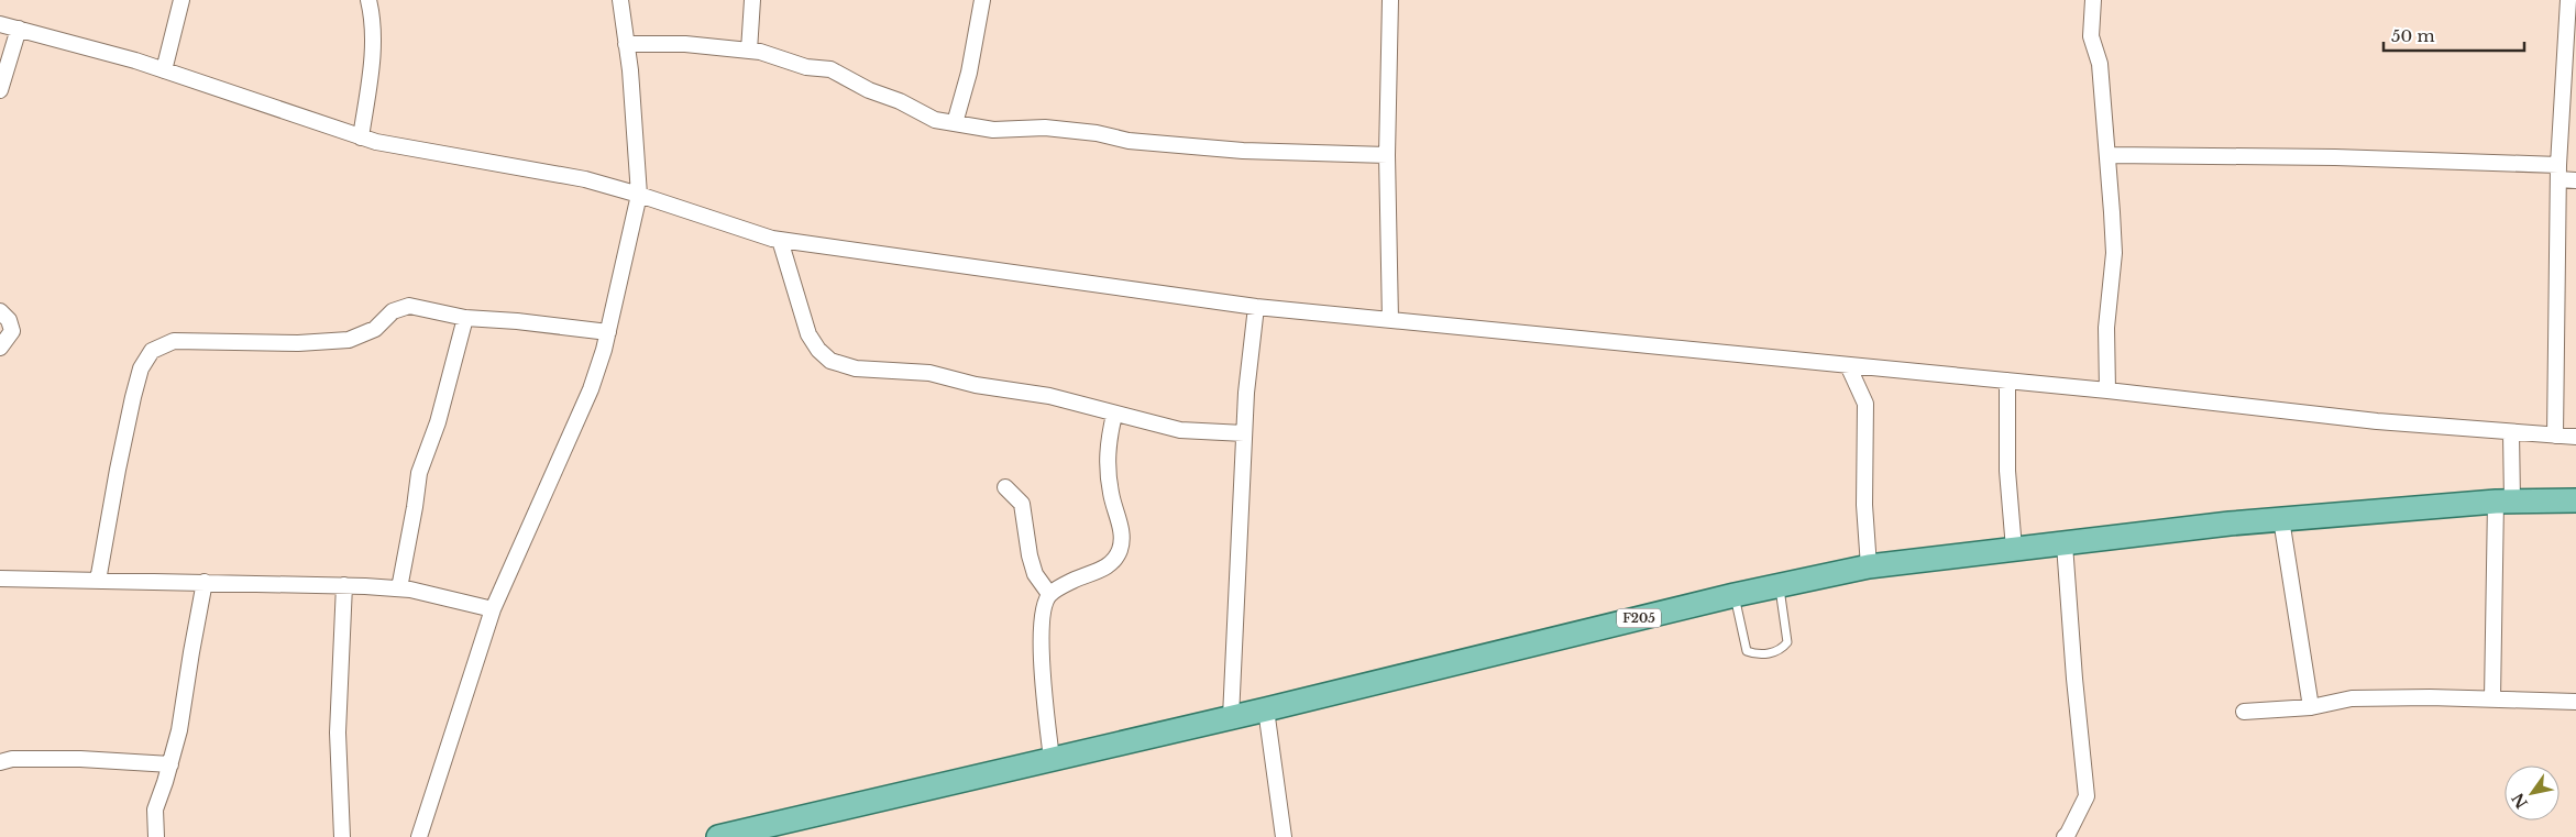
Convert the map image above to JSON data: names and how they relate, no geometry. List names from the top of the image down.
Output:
{
  "streets": {
    "main road": ["F205"]
  },
  "scale_bar": "50 m",
  "north": "bottom left"
}
